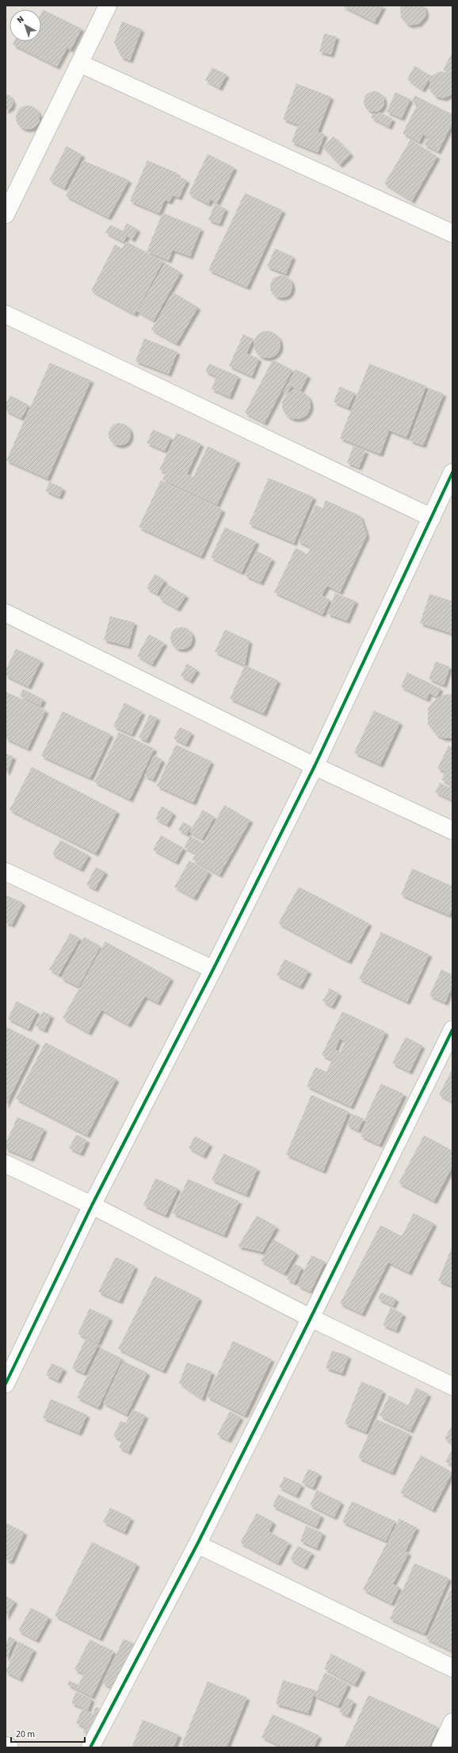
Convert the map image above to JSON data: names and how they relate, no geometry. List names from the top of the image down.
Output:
{
  "scale_bar": "20 m",
  "north": "top left"
}
